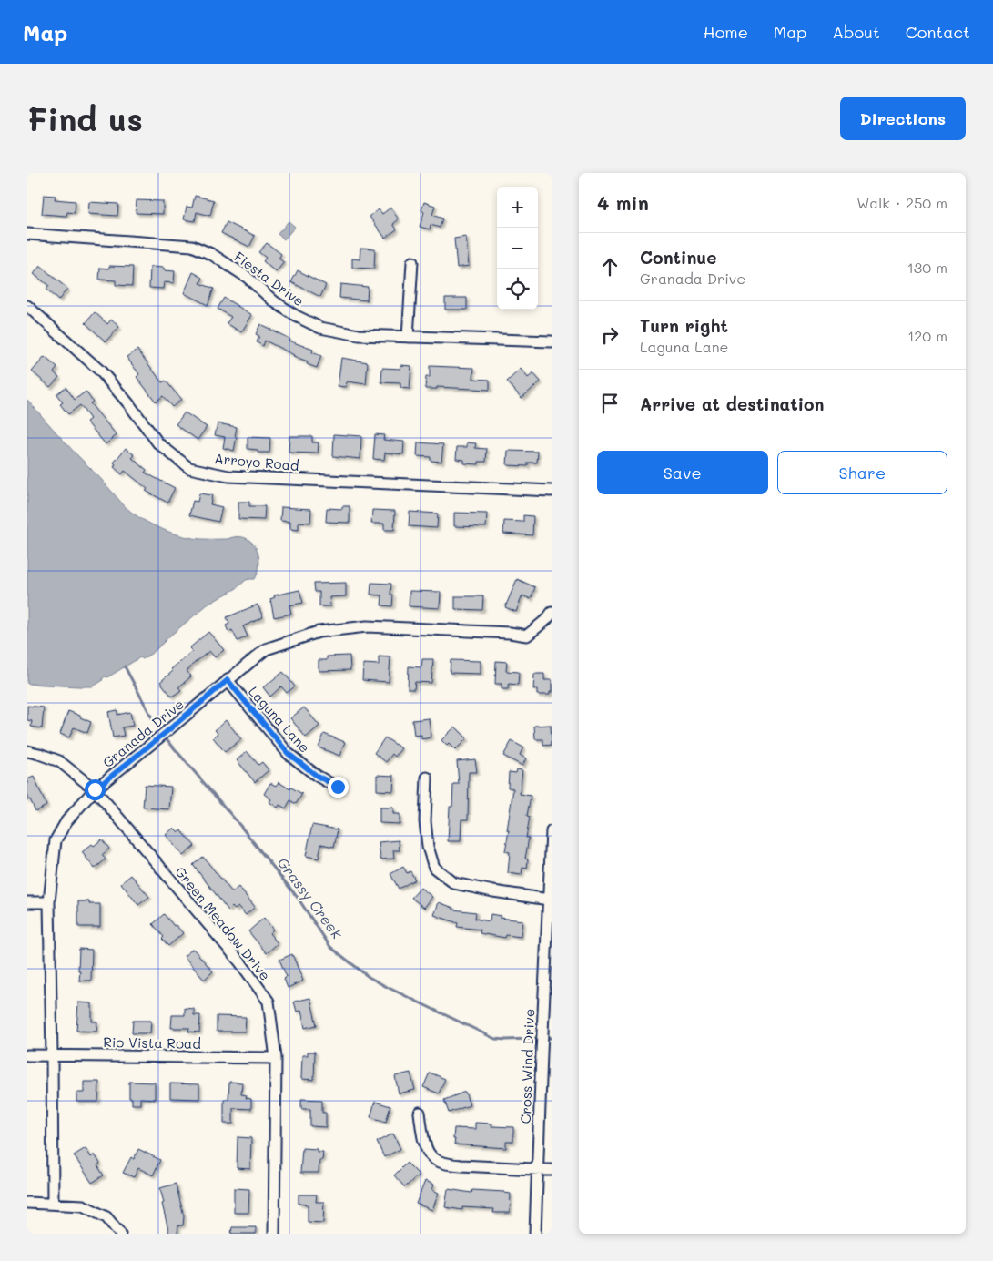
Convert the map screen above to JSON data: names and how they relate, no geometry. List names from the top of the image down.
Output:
{
  "streets": {
    "street": [
      "Fiesta Drive",
      "Arroyo Road",
      "Laguna Lane",
      "Granada Drive",
      "Green Meadow Drive",
      "Rio Vista Road",
      "Cross Wind Drive"
    ]
  },
  "crossings": [
    ["Laguna Lane", "Granada Drive"],
    ["Granada Drive", "Green Meadow Drive"],
    ["Granada Drive", "Rio Vista Road"],
    ["Green Meadow Drive", "Rio Vista Road"]
  ],
  "water": ["Grassy Creek"],
  "page": {
    "header": "Map",
    "nav": [
      "Home",
      "Map",
      "About",
      "Contact"
    ],
    "buttons": [
      "Directions",
      ["Save", "Share"]
    ],
    "title": "Find us",
    "heading": ["4 min", "Walk · 250 m"],
    "map_buttons": ["+", "−"],
    "list": [
      ["Continue", "Granada Drive", "130 m"],
      ["Turn right", "Laguna Lane", "120 m"],
      "Arrive at destination"
    ]
  }
}
